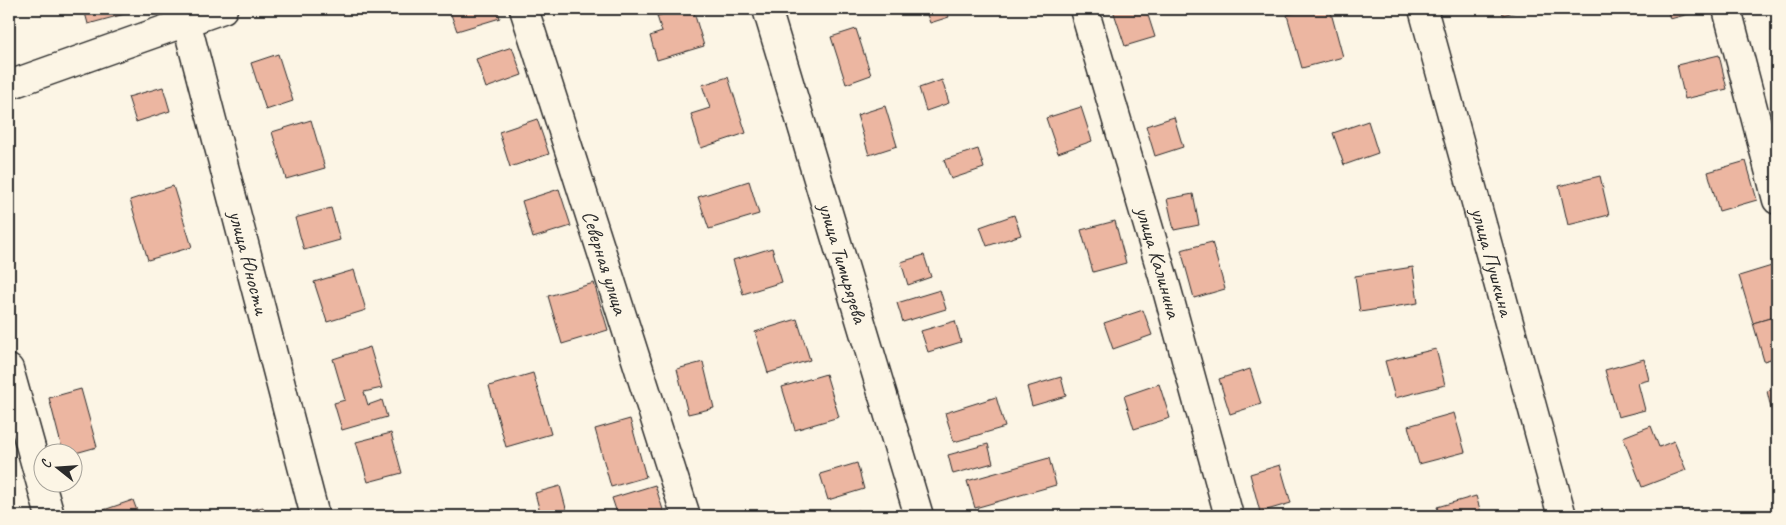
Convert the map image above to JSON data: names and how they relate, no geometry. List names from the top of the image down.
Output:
{
  "streets": {
    "street": [
      "Северная улица",
      "улица Тимирязева",
      "улица Калинина",
      "улица Пушкина",
      "улица Юности"
    ]
  },
  "north": "left"
}
